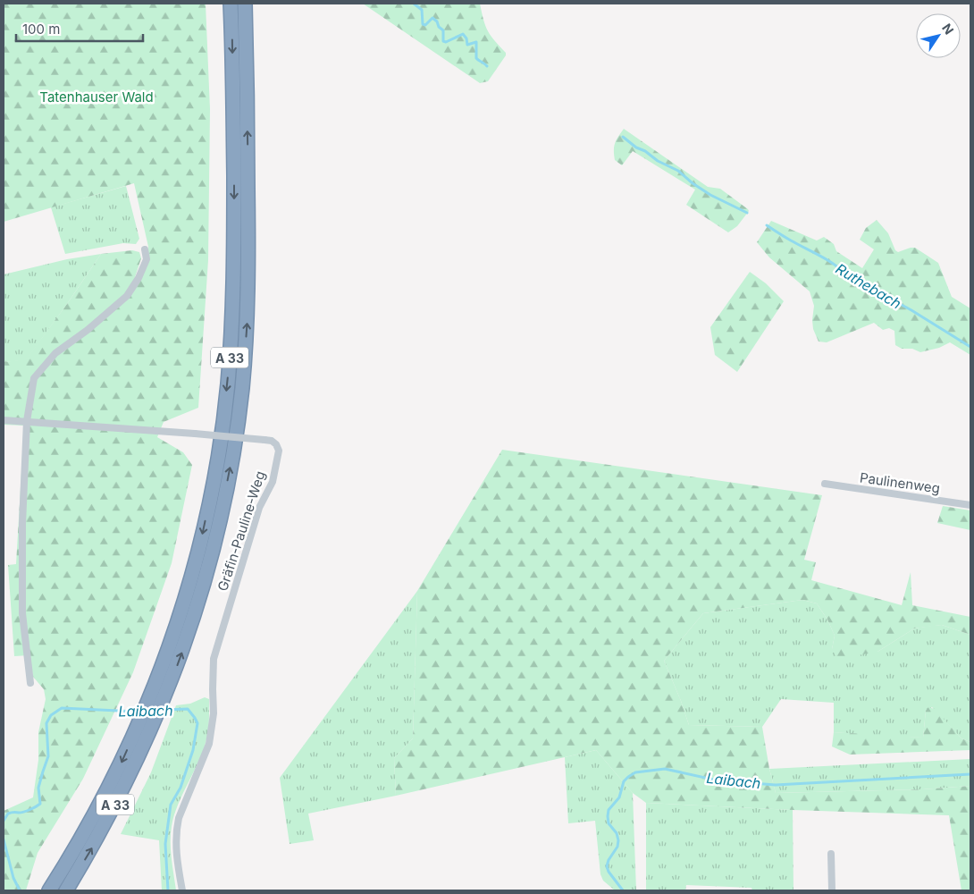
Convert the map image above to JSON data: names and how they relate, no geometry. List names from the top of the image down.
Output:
{
  "streets": {
    "highway": ["A 33"],
    "street": ["Paulinenweg", "Gräfin-Pauline-Weg"]
  },
  "water": ["Ruthebach", "Laibach"],
  "parks": ["Tatenhauser Wald"],
  "scale_bar": "100 m",
  "north": "top right"
}
